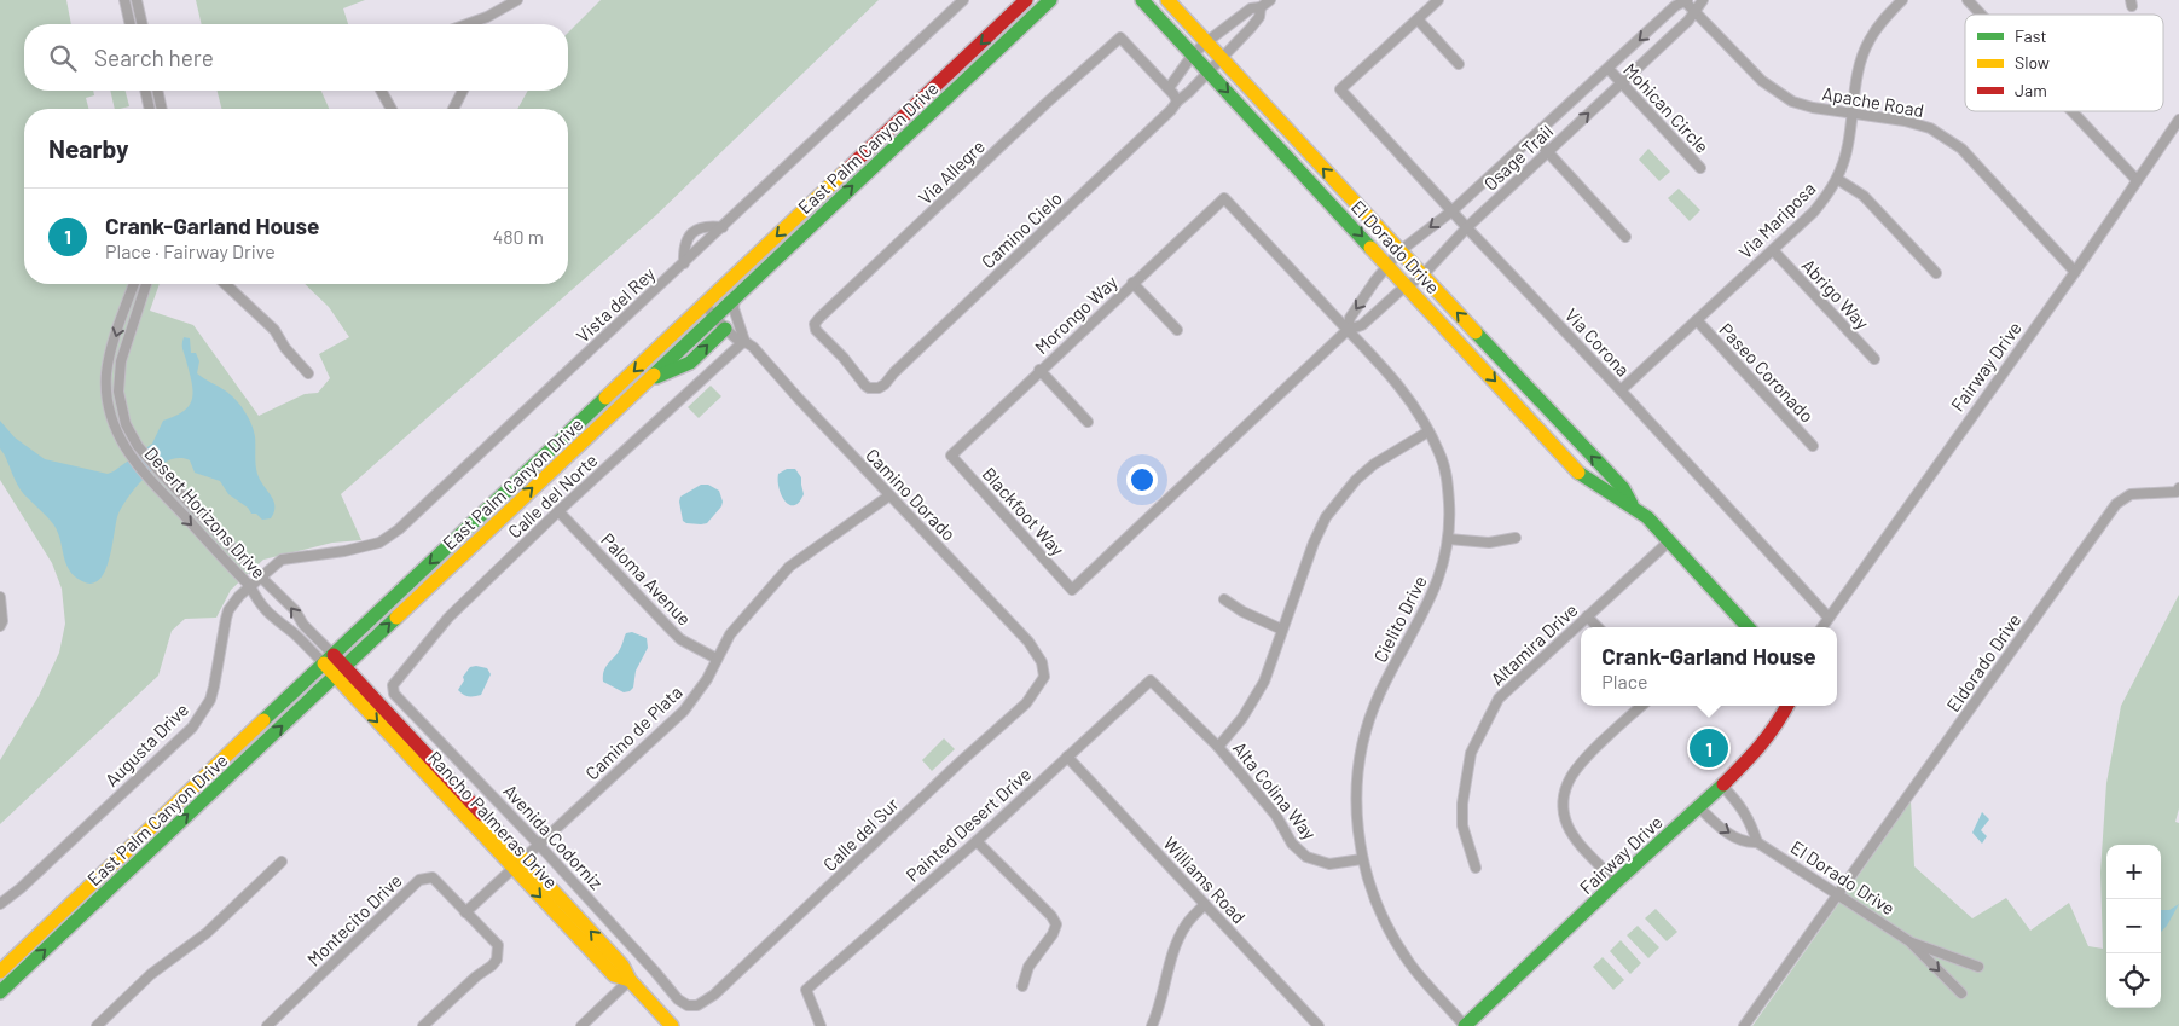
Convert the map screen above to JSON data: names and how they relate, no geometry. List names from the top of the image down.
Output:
{
  "streets": {
    "main road": [
      "East Palm Canyon Drive",
      "El Dorado Drive",
      "Fairway Drive",
      "Desert Horizons Drive",
      "Rancho Palmeras Drive"
    ],
    "street": [
      "Apache Road",
      "Mohican Circle",
      "Osage Trail",
      "Via Allegre",
      "Via Mariposa",
      "Camino Cielo",
      "Abrigo Way",
      "Vista del Rey",
      "Morongo Way",
      "Via Corona",
      "Paseo Coronado",
      "Camino Dorado",
      "Calle del Norte",
      "Blackfoot Way",
      "Paloma Avenue",
      "Cielito Drive",
      "Altamira Drive",
      "Eldorado Drive",
      "Camino de Plata",
      "Augusta Drive",
      "Alta Colina Way",
      "Painted Desert Drive",
      "Calle del Sur",
      "Avenida Codorniz",
      "Williams Road",
      "Montecito Drive"
    ]
  },
  "crossings": [
    ["Apache Road", "Osage Trail"],
    ["Apache Road", "Via Mariposa"],
    ["Apache Road", "Fairway Drive"],
    ["Mohican Circle", "Osage Trail"],
    ["East Palm Canyon Drive", "Camino Dorado"],
    ["East Palm Canyon Drive", "Desert Horizons Drive"],
    ["East Palm Canyon Drive", "Rancho Palmeras Drive"],
    ["Osage Trail", "El Dorado Drive"],
    ["Osage Trail", "Via Corona"],
    ["Osage Trail", "Blackfoot Way"],
    ["Osage Trail", "Cielito Drive"],
    ["Via Allegre", "Camino Cielo"],
    ["Via Mariposa", "Abrigo Way"],
    ["Via Mariposa", "Via Corona"],
    ["Via Mariposa", "Paseo Coronado"],
    ["Camino Cielo", "El Dorado Drive"],
    ["El Dorado Drive", "Fairway Drive"],
    ["El Dorado Drive", "Altamira Drive"],
    ["El Dorado Drive", "Eldorado Drive"],
    ["Vista del Rey", "Desert Horizons Drive"],
    ["Vista del Rey", "Augusta Drive"],
    ["Morongo Way", "Blackfoot Way"],
    ["Morongo Way", "Cielito Drive"],
    ["Via Corona", "Fairway Drive"],
    ["Fairway Drive", "Cielito Drive"],
    ["Camino Dorado", "Calle del Norte"],
    ["Camino Dorado", "Camino de Plata"],
    ["Camino Dorado", "Calle del Sur"],
    ["Calle del Norte", "Paloma Avenue"],
    ["Calle del Norte", "Avenida Codorniz"],
    ["Desert Horizons Drive", "Augusta Drive"],
    ["Desert Horizons Drive", "Rancho Palmeras Drive"],
    ["Paloma Avenue", "Camino de Plata"],
    ["Cielito Drive", "Alta Colina Way"],
    ["Camino de Plata", "Rancho Palmeras Drive"],
    ["Camino de Plata", "Avenida Codorniz"],
    ["Camino de Plata", "Montecito Drive"],
    ["Alta Colina Way", "Painted Desert Drive"],
    ["Painted Desert Drive", "Williams Road"],
    ["Calle del Sur", "Avenida Codorniz"]
  ],
  "legend": ["Fast", "Slow", "Jam"],
  "page": {
    "search": "Search here",
    "heading": "Nearby",
    "list": [
      {
        "mark": "1",
        "name": "Crank-Garland House",
        "note": "Place · Fairway Drive",
        "value": "480 m"
      }
    ],
    "popup": ["Crank-Garland House", "Place"],
    "pins": "1",
    "map_buttons": ["+", "−"]
  }
}
